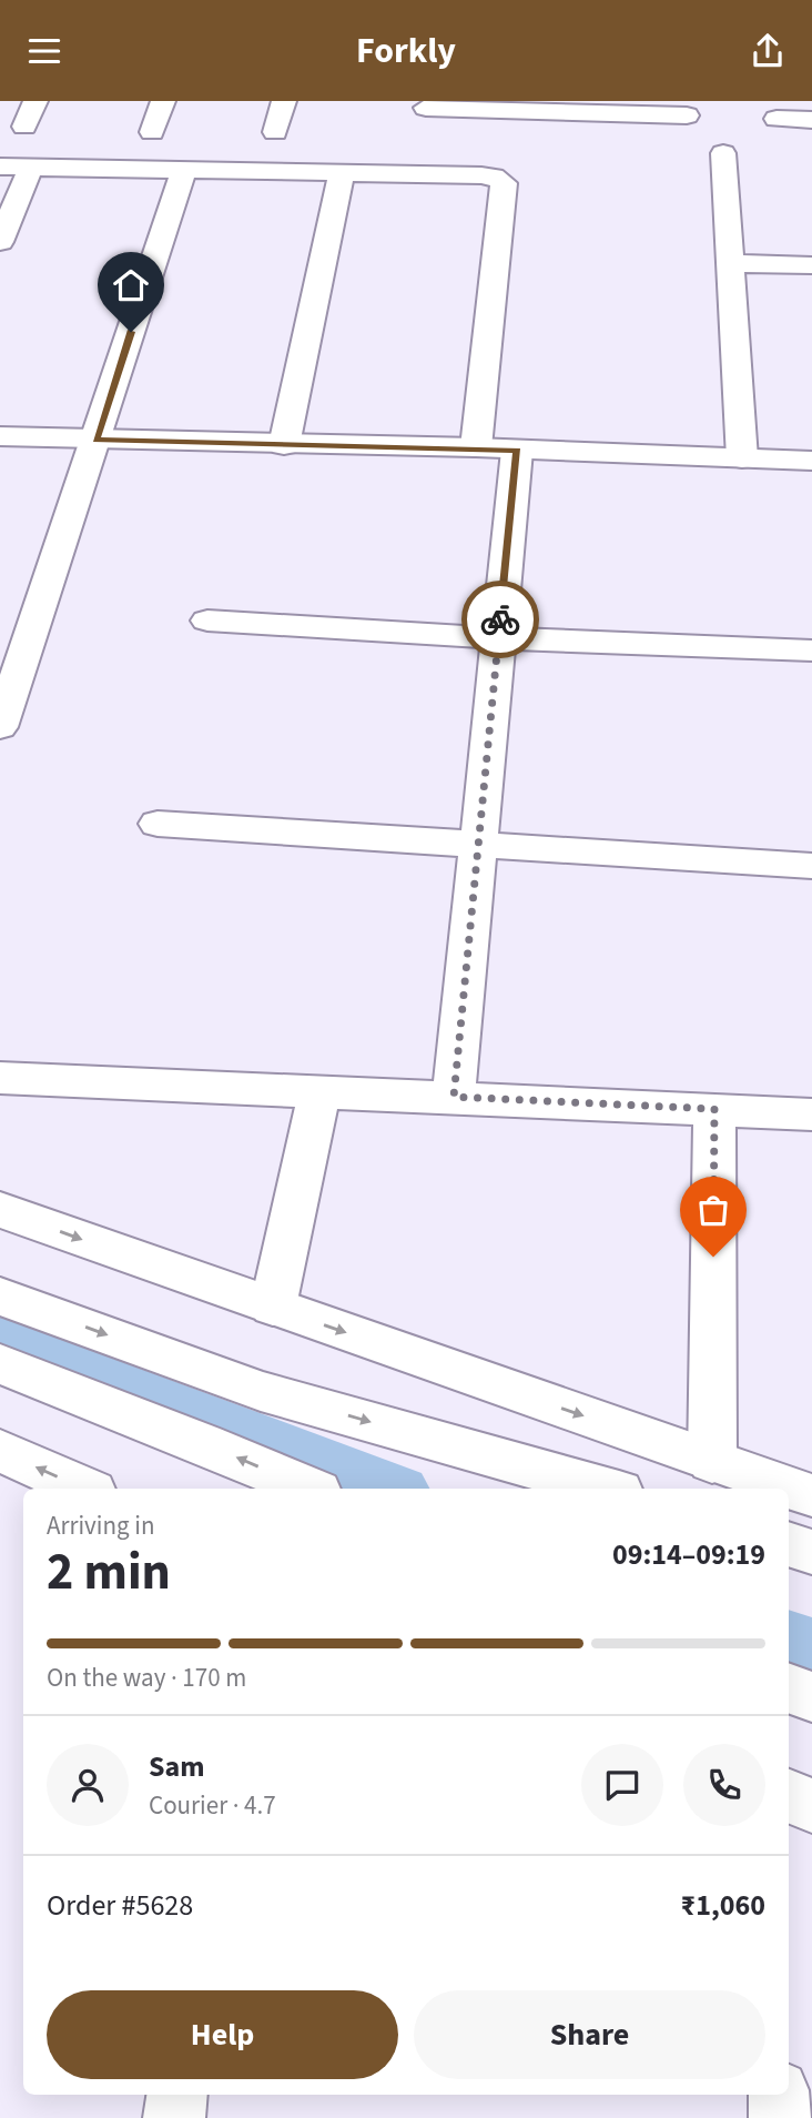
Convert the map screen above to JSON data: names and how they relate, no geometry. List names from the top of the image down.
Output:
{
  "page": {
    "header": "Forkly",
    "heading": ["2 min", "Arriving in", "09:14–09:19"],
    "panel": [
      "Sam",
      "Courier · 4.7",
      "Order #5628",
      "₹1,060"
    ],
    "bar": "On the way · 170 m",
    "buttons": ["Help", "Share"]
  }
}
